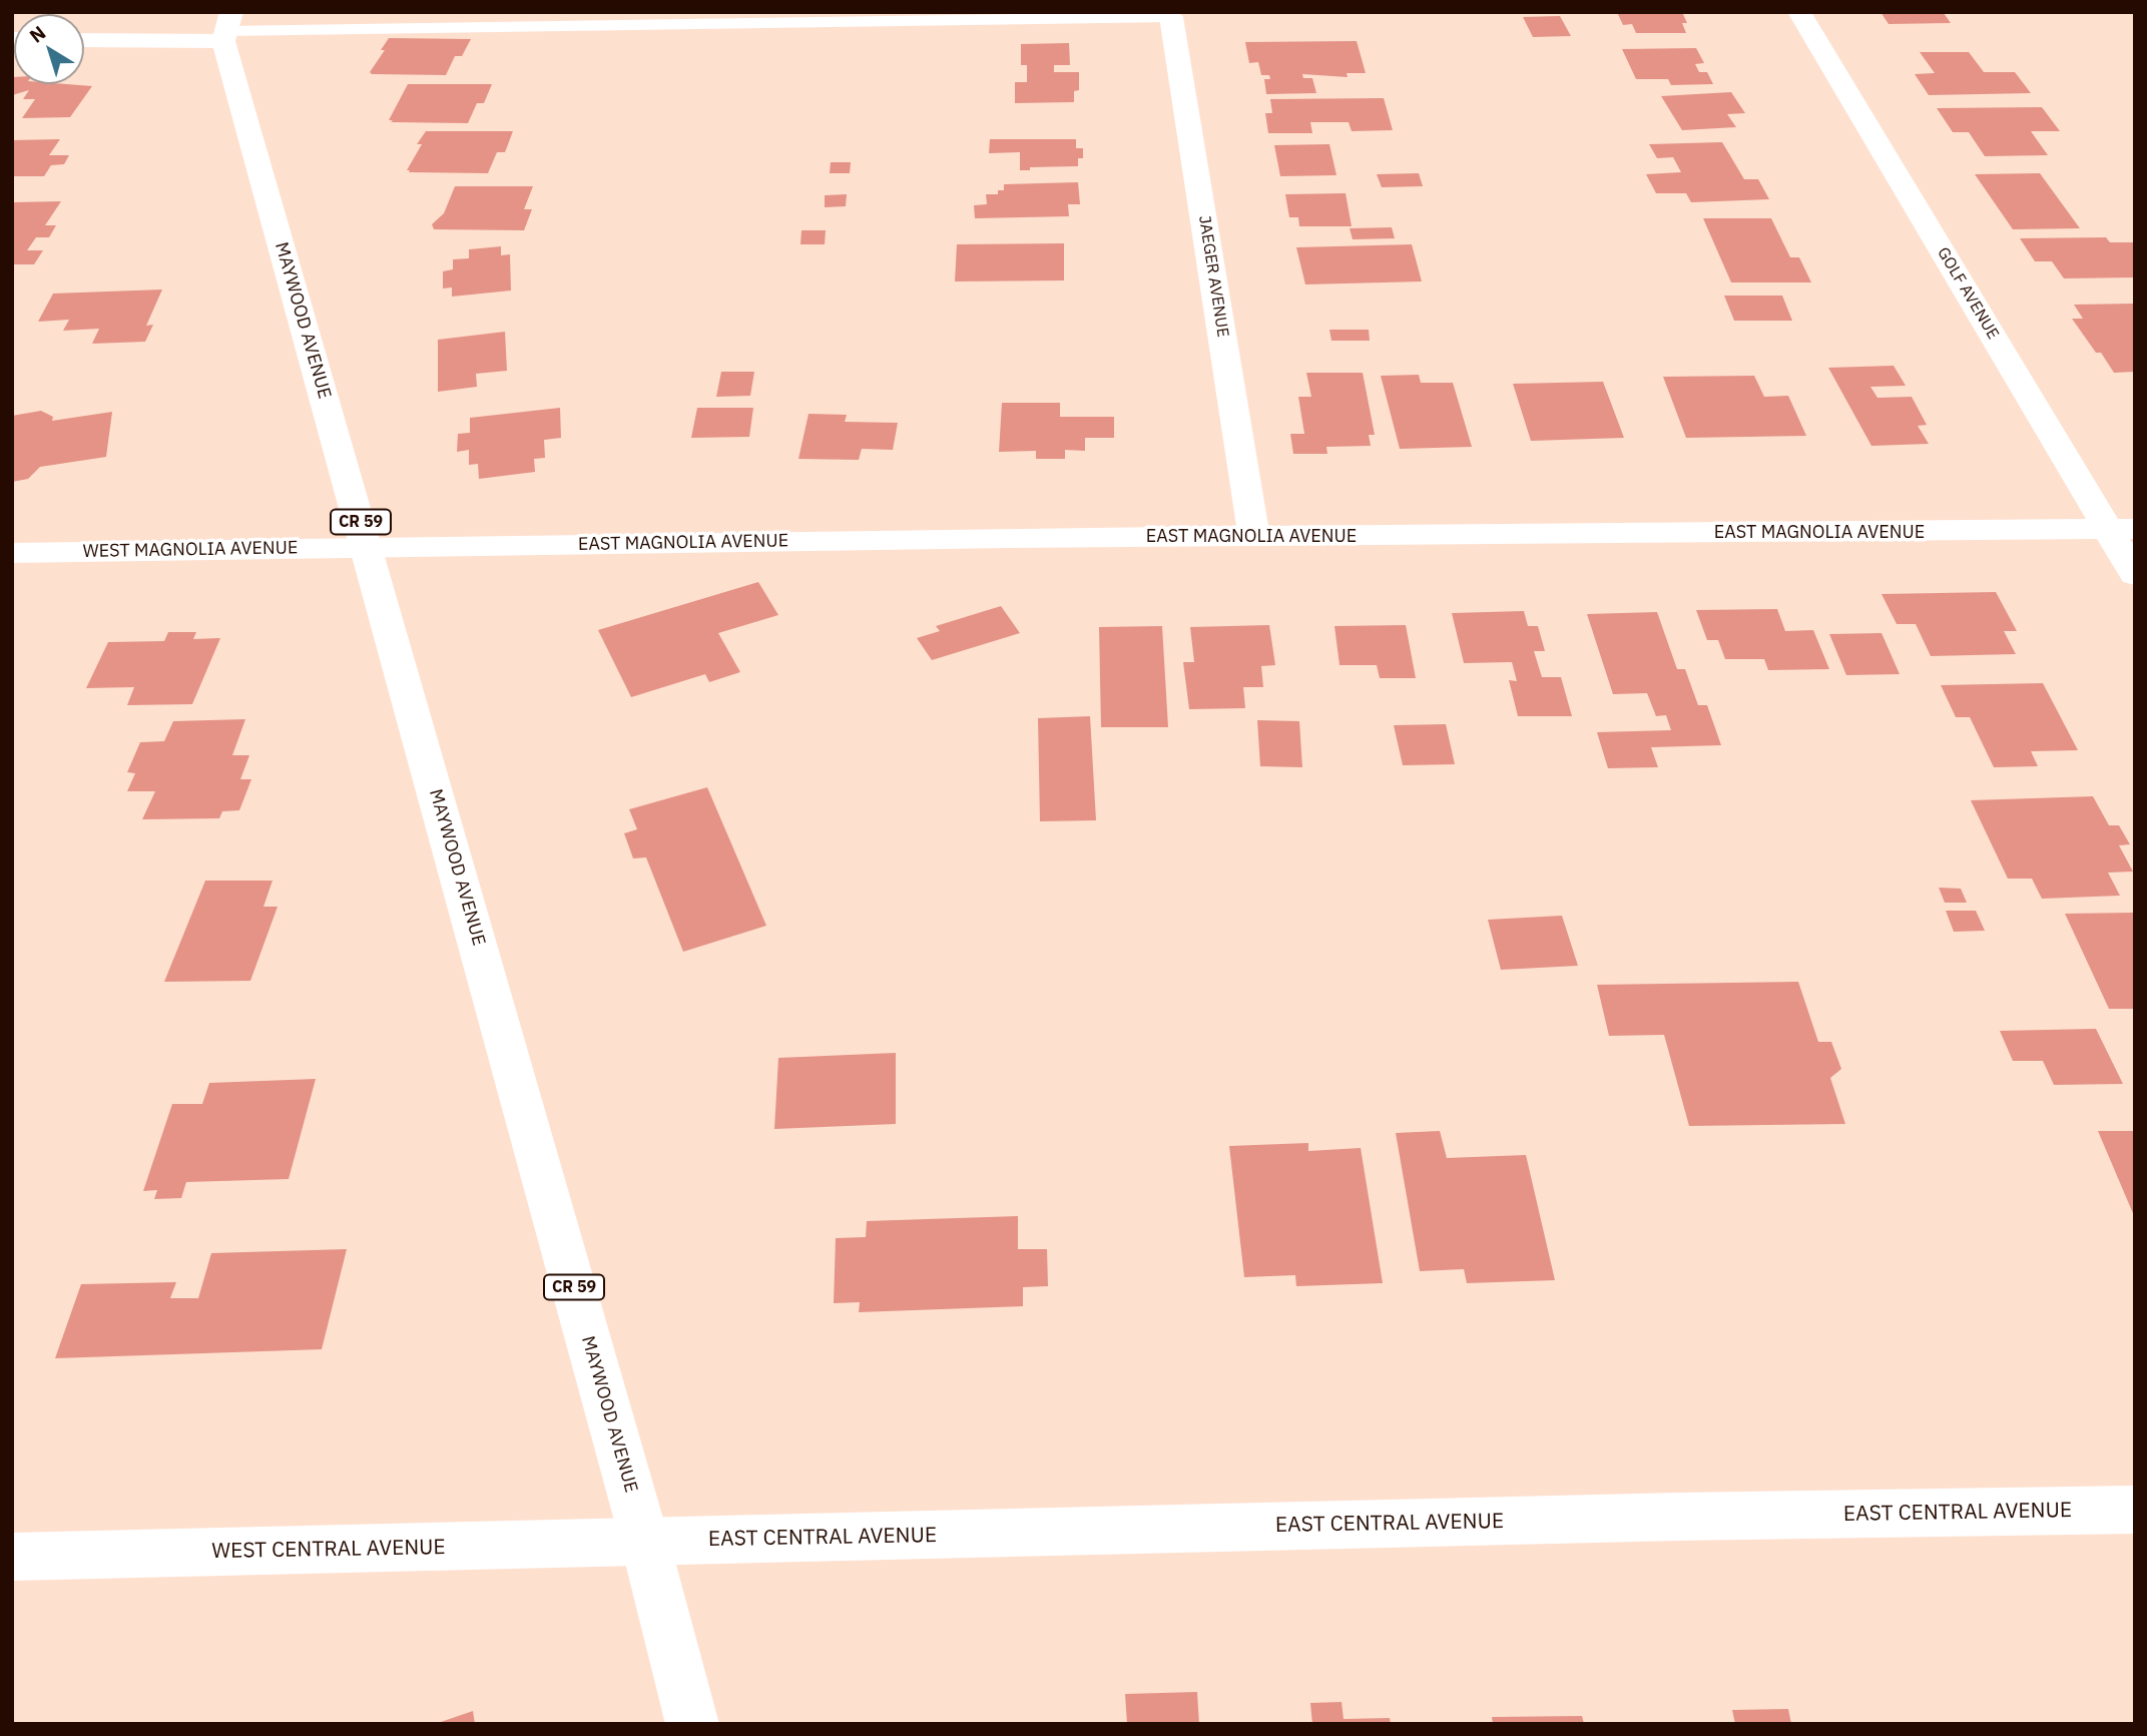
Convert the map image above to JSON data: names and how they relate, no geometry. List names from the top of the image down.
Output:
{
  "streets": {
    "street": [
      "JAEGER AVENUE",
      "GOLF AVENUE",
      "MAYWOOD AVENUE",
      "CR 59",
      "EAST MAGNOLIA AVENUE",
      "WEST MAGNOLIA AVENUE",
      "EAST CENTRAL AVENUE",
      "WEST CENTRAL AVENUE"
    ]
  },
  "crossings": [
    ["JAEGER AVENUE", "EAST MAGNOLIA AVENUE"],
    ["GOLF AVENUE", "EAST MAGNOLIA AVENUE"],
    ["MAYWOOD AVENUE", "EAST MAGNOLIA AVENUE"],
    ["MAYWOOD AVENUE", "WEST MAGNOLIA AVENUE"],
    ["MAYWOOD AVENUE", "EAST CENTRAL AVENUE"],
    ["MAYWOOD AVENUE", "WEST CENTRAL AVENUE"],
    ["EAST MAGNOLIA AVENUE", "WEST MAGNOLIA AVENUE"],
    ["EAST CENTRAL AVENUE", "WEST CENTRAL AVENUE"]
  ],
  "north": "top left"
}
